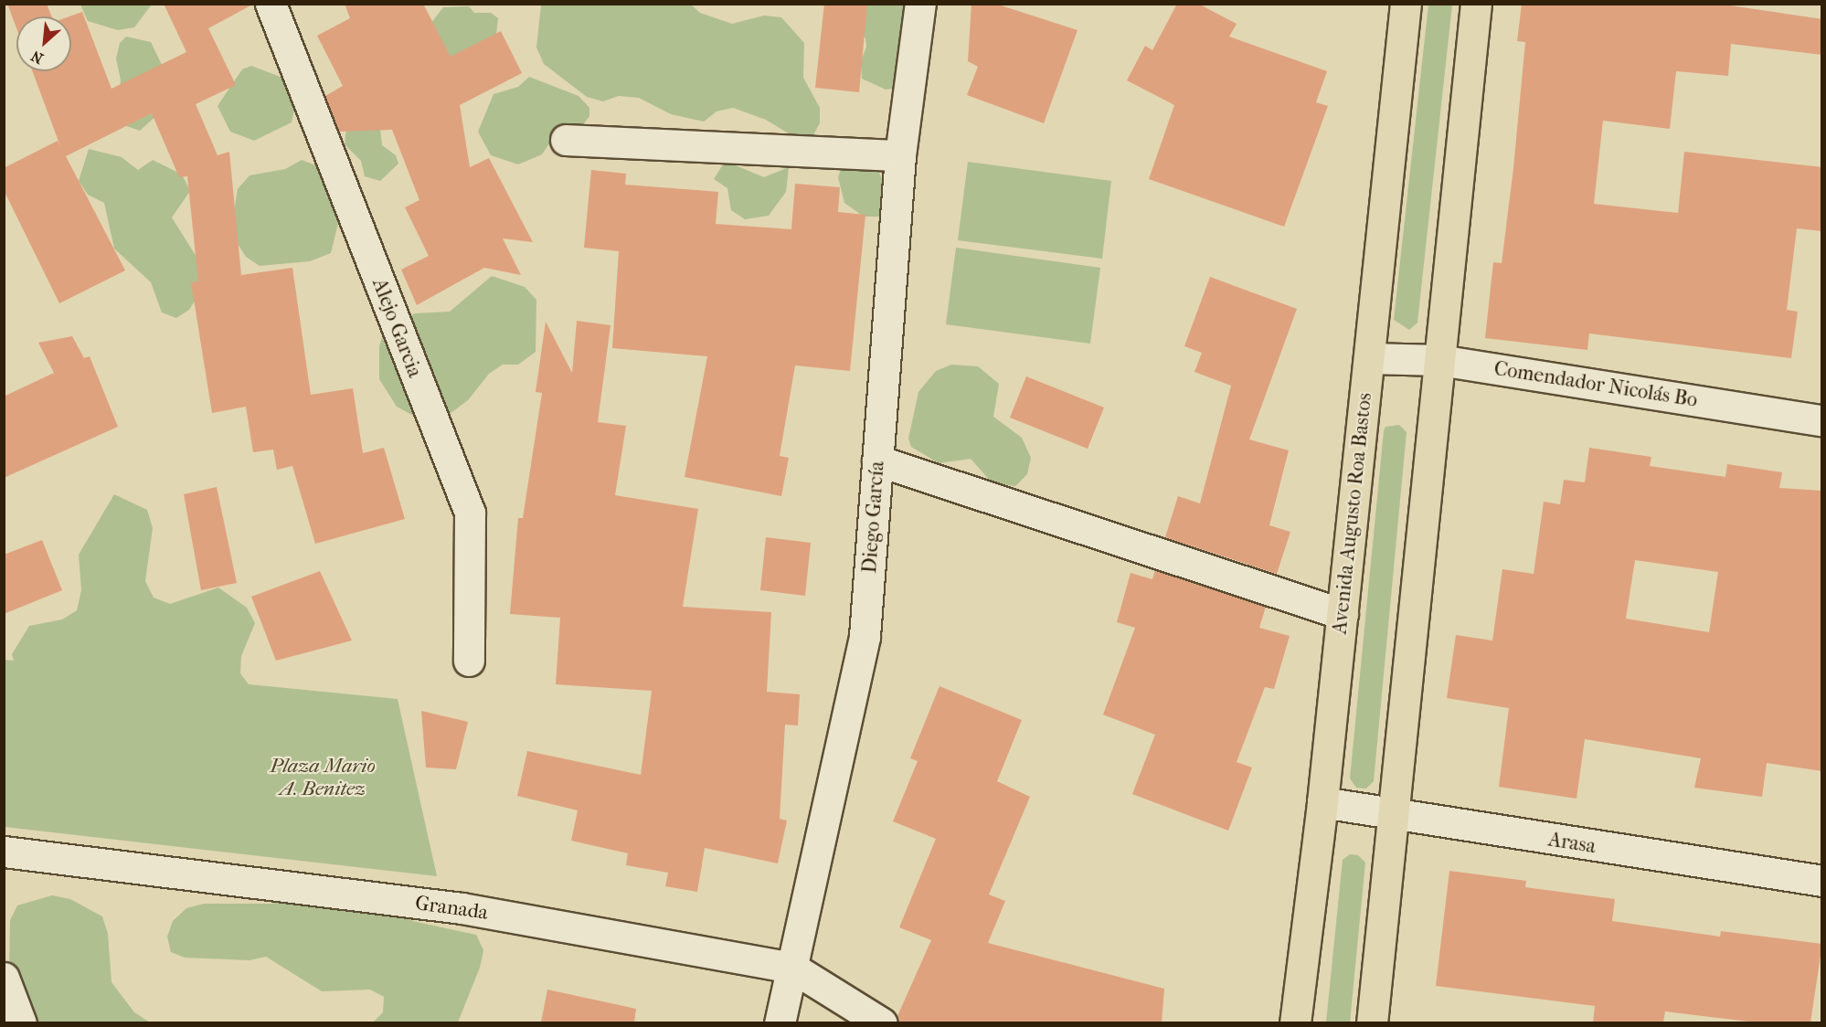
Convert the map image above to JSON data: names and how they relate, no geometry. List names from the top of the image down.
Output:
{
  "streets": {
    "main road": ["Avenida Augusto Roa Bastos"],
    "street": [
      "Alejo Garcia",
      "Comendador Nicolás Bo",
      "Diego García",
      "Arasa",
      "Granada"
    ]
  },
  "crossings": [
    ["Comendador Nicolás Bo", "Avenida Augusto Roa Bastos"],
    ["Avenida Augusto Roa Bastos", "Arasa"],
    ["Diego García", "Granada"]
  ],
  "parks": ["Plaza Mario A. Benitez"],
  "north": "bottom left"
}
